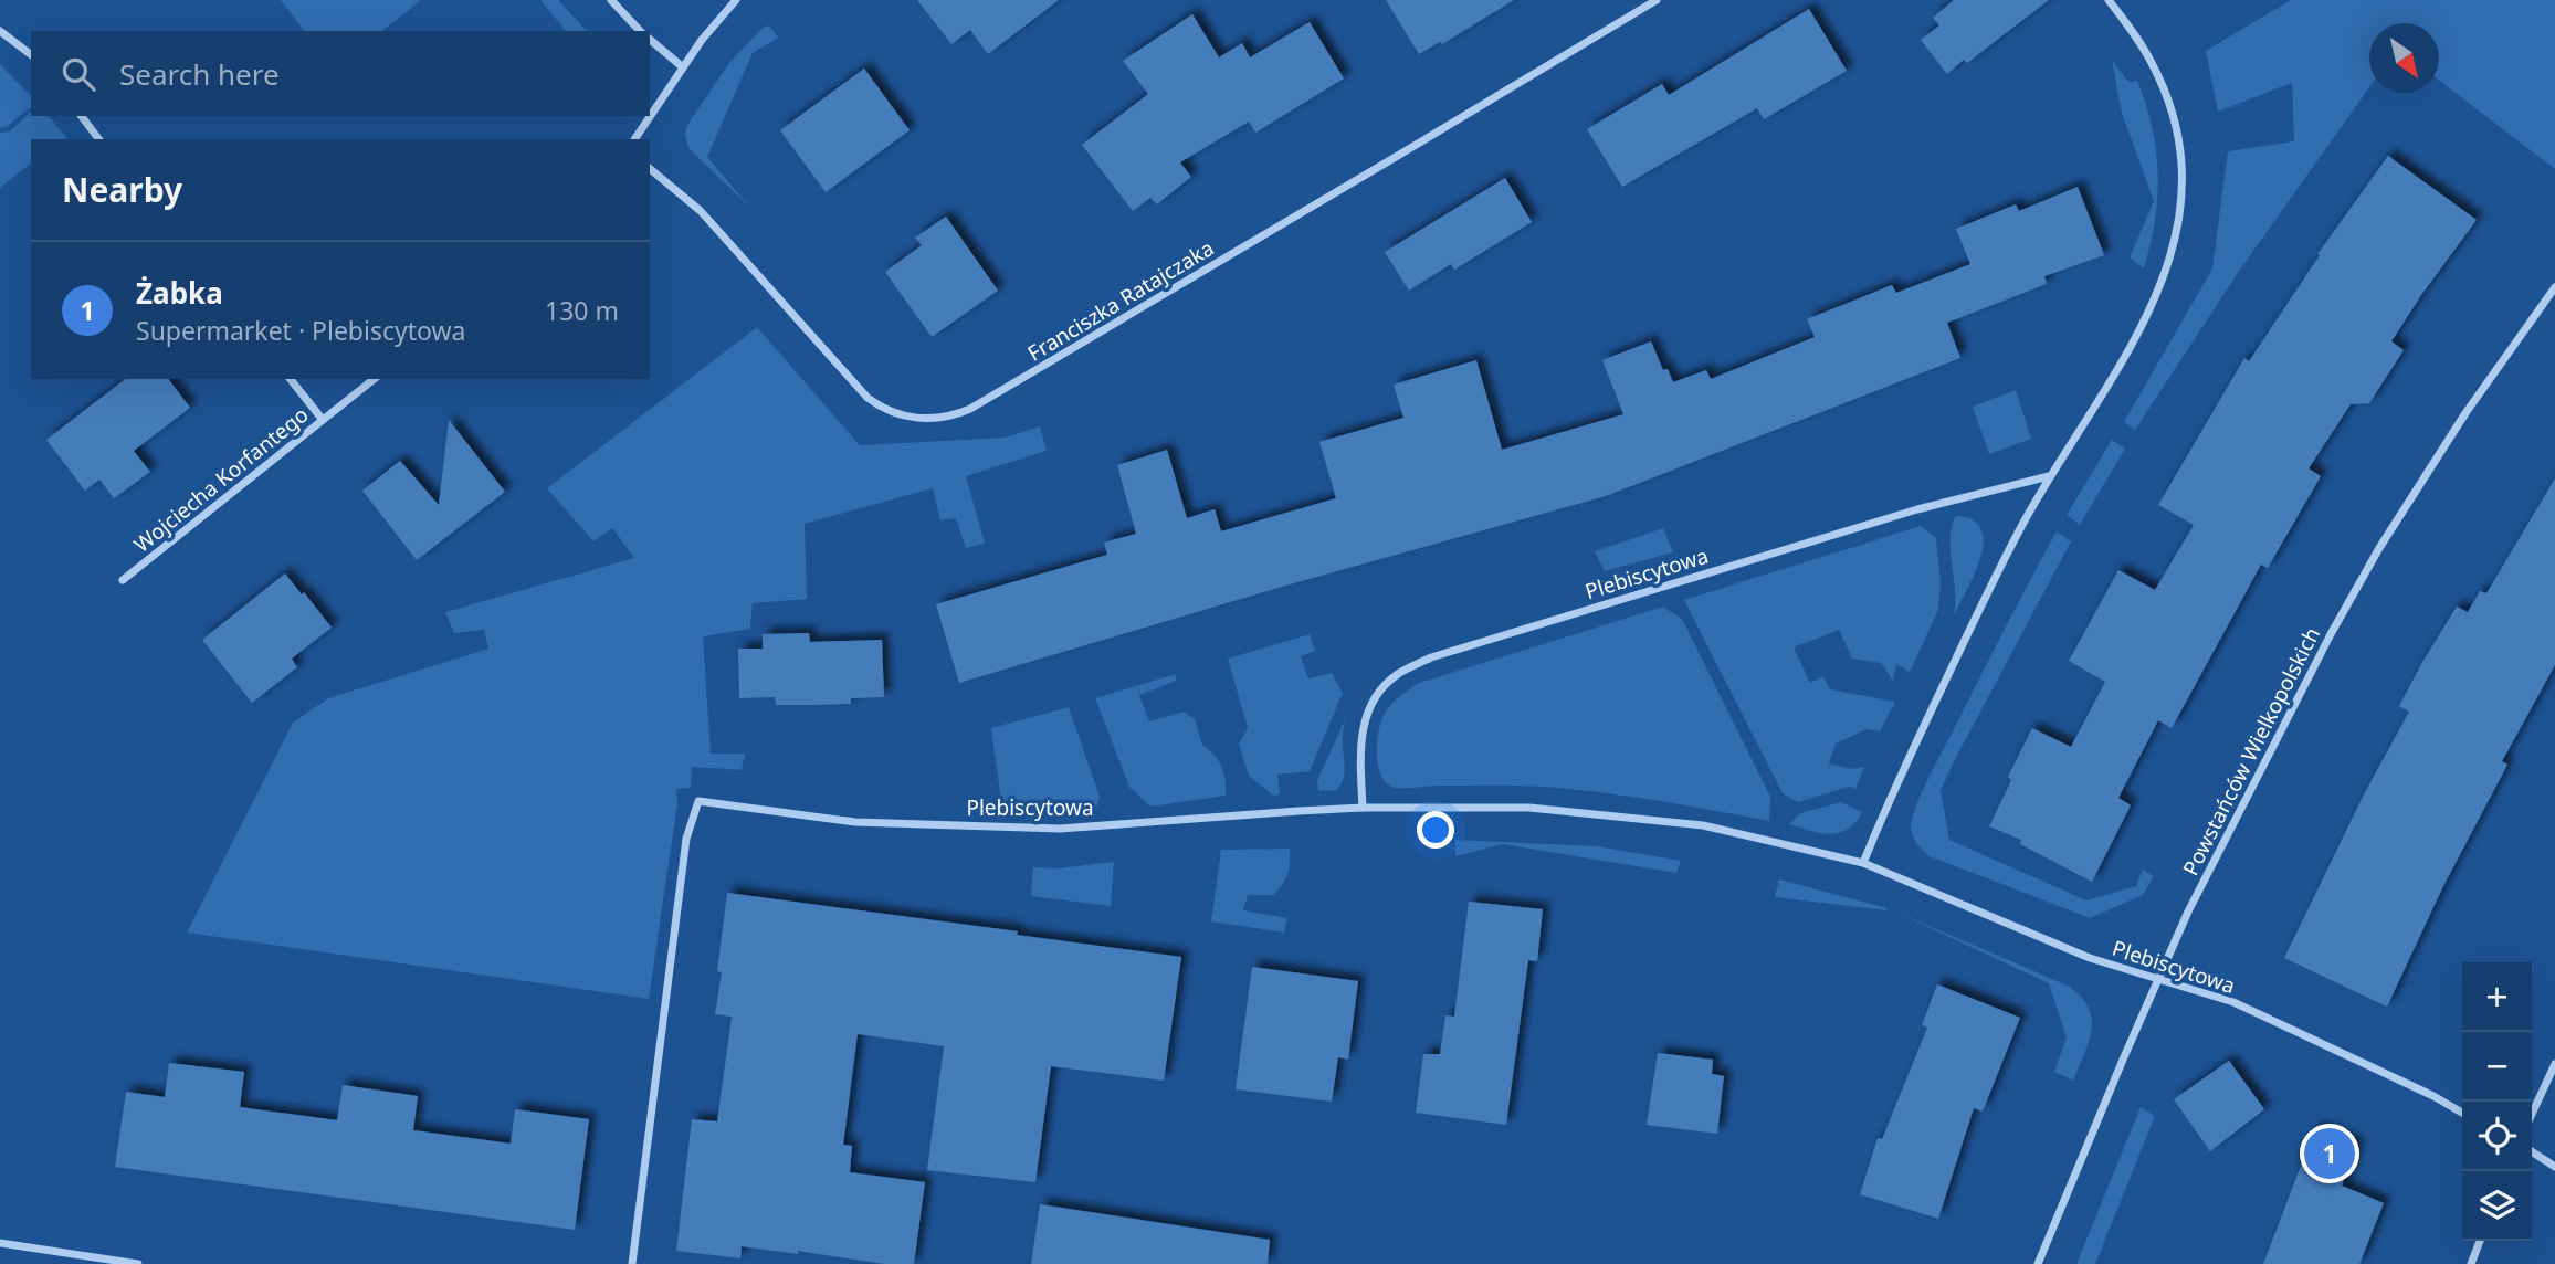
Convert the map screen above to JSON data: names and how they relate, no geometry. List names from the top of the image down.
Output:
{
  "streets": {
    "street": [
      "Franciszka Ratajczaka",
      "Wojciecha Korfantego",
      "Plebiscytowa",
      "Powstańców Wielkopolskich"
    ]
  },
  "crossings": [
    ["Plebiscytowa", "Powstańców Wielkopolskich"]
  ],
  "north": "bottom right",
  "page": {
    "search": "Search here",
    "heading": "Nearby",
    "list": [
      {
        "mark": "1",
        "name": "Żabka",
        "note": "Supermarket · Plebiscytowa",
        "value": "130 m"
      }
    ],
    "map_buttons": ["+", "−"],
    "pins": "1"
  }
}
